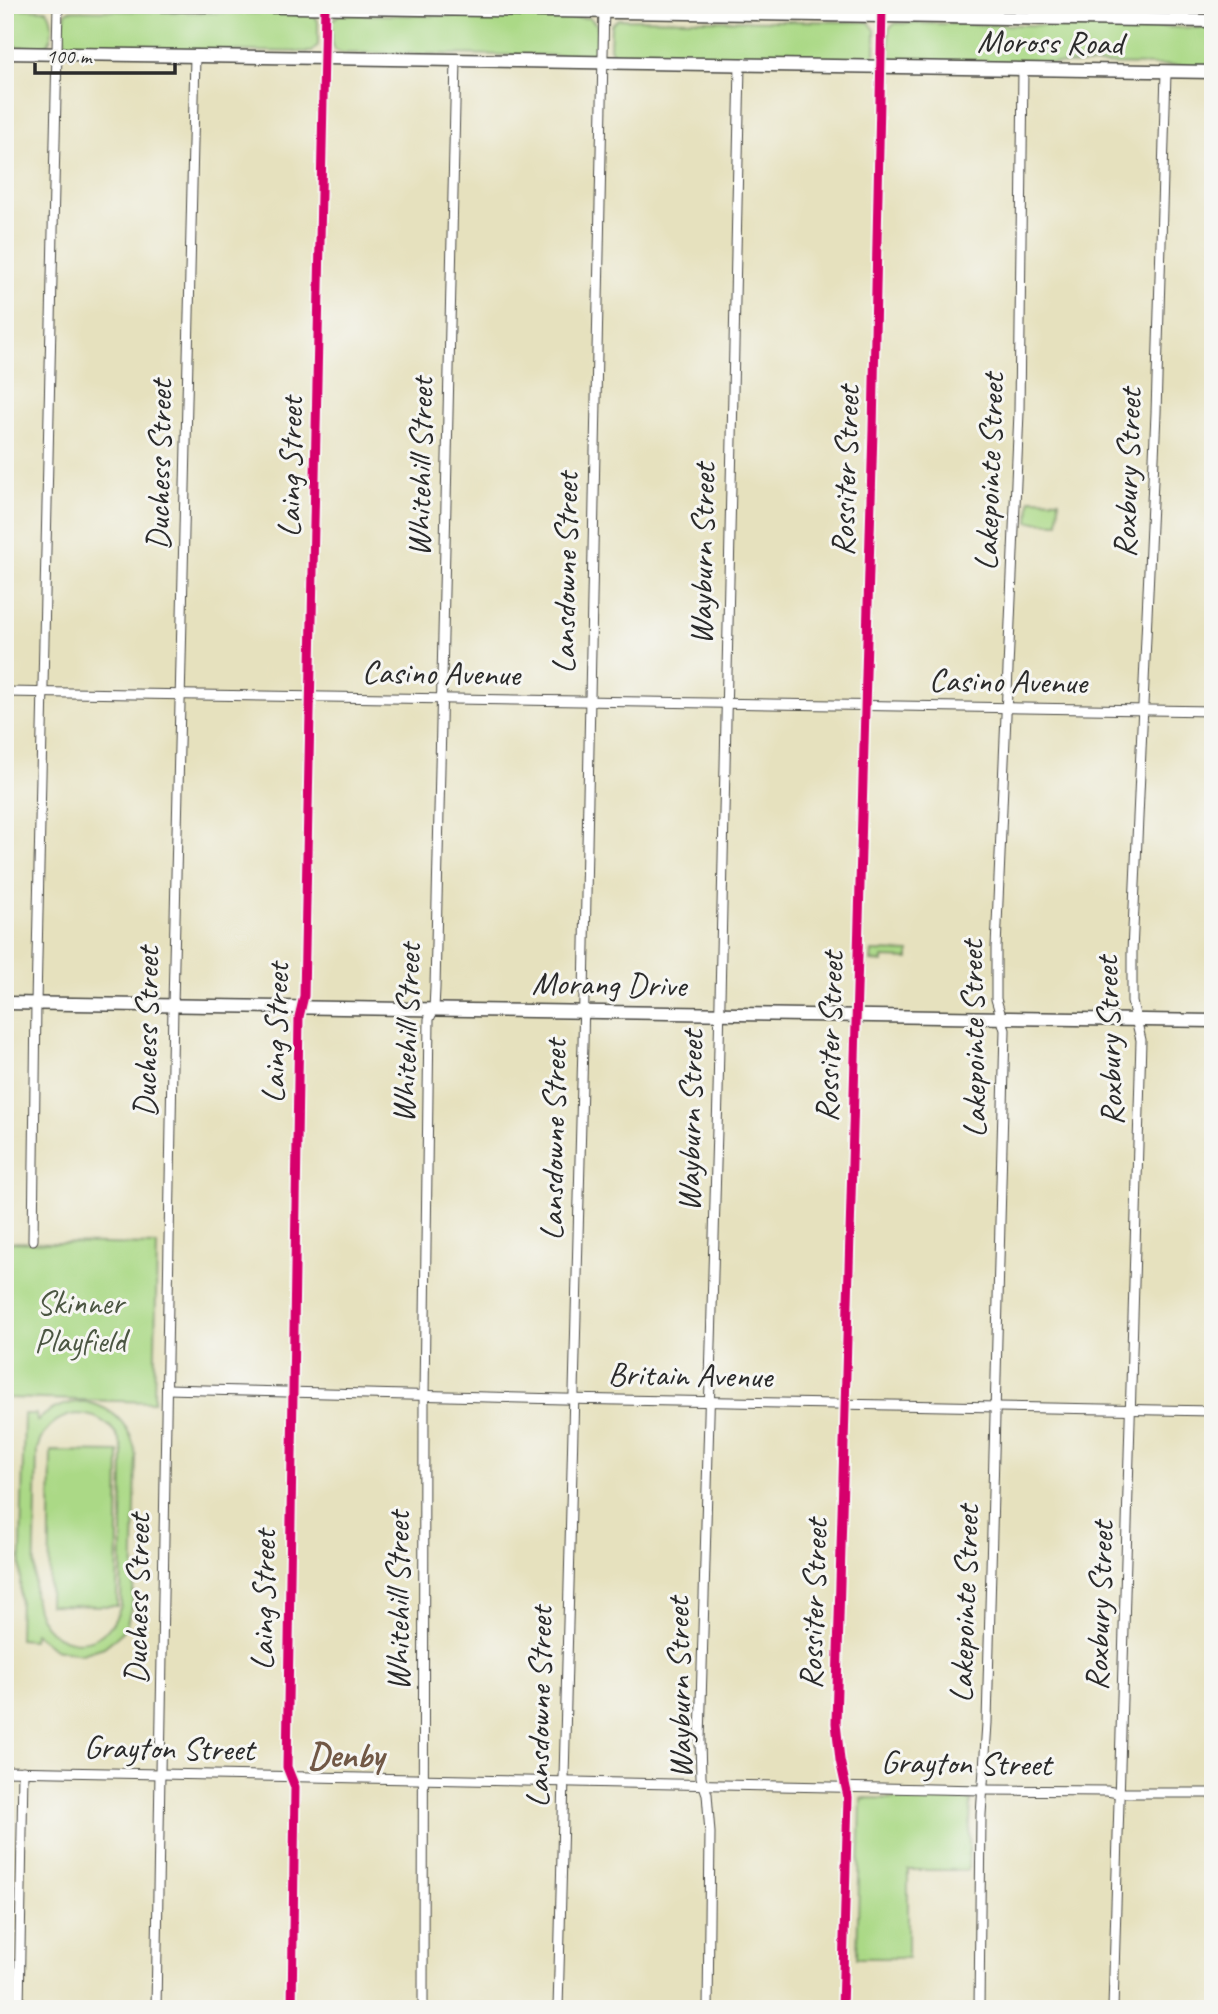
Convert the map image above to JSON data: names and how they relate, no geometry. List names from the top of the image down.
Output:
{
  "streets": {
    "main road": ["Moross Road", "Morang Drive"],
    "street": [
      "Duchess Street",
      "Laing Street",
      "Whitehill Street",
      "Rossiter Street",
      "Lakepointe Street",
      "Roxbury Street",
      "Wayburn Street",
      "Lansdowne Street",
      "Casino Avenue",
      "Britain Avenue",
      "Grayton Street"
    ]
  },
  "crossings": [
    ["Moross Road", "Duchess Street"],
    ["Moross Road", "Laing Street"],
    ["Moross Road", "Whitehill Street"],
    ["Moross Road", "Rossiter Street"],
    ["Moross Road", "Lakepointe Street"],
    ["Moross Road", "Roxbury Street"],
    ["Moross Road", "Wayburn Street"],
    ["Moross Road", "Lansdowne Street"],
    ["Duchess Street", "Casino Avenue"],
    ["Duchess Street", "Morang Drive"],
    ["Duchess Street", "Britain Avenue"],
    ["Duchess Street", "Grayton Street"],
    ["Laing Street", "Casino Avenue"],
    ["Laing Street", "Morang Drive"],
    ["Laing Street", "Britain Avenue"],
    ["Laing Street", "Grayton Street"],
    ["Whitehill Street", "Casino Avenue"],
    ["Whitehill Street", "Morang Drive"],
    ["Whitehill Street", "Britain Avenue"],
    ["Whitehill Street", "Grayton Street"],
    ["Rossiter Street", "Casino Avenue"],
    ["Rossiter Street", "Morang Drive"],
    ["Rossiter Street", "Britain Avenue"],
    ["Rossiter Street", "Grayton Street"],
    ["Lakepointe Street", "Casino Avenue"],
    ["Lakepointe Street", "Morang Drive"],
    ["Lakepointe Street", "Britain Avenue"],
    ["Lakepointe Street", "Grayton Street"],
    ["Roxbury Street", "Casino Avenue"],
    ["Roxbury Street", "Morang Drive"],
    ["Roxbury Street", "Britain Avenue"],
    ["Roxbury Street", "Grayton Street"],
    ["Wayburn Street", "Casino Avenue"],
    ["Wayburn Street", "Morang Drive"],
    ["Wayburn Street", "Britain Avenue"],
    ["Wayburn Street", "Grayton Street"],
    ["Lansdowne Street", "Casino Avenue"],
    ["Lansdowne Street", "Morang Drive"],
    ["Lansdowne Street", "Britain Avenue"],
    ["Lansdowne Street", "Grayton Street"]
  ],
  "districts": ["Denby"],
  "parks": ["Skinner Playfield"],
  "scale_bar": "100 m"
}
